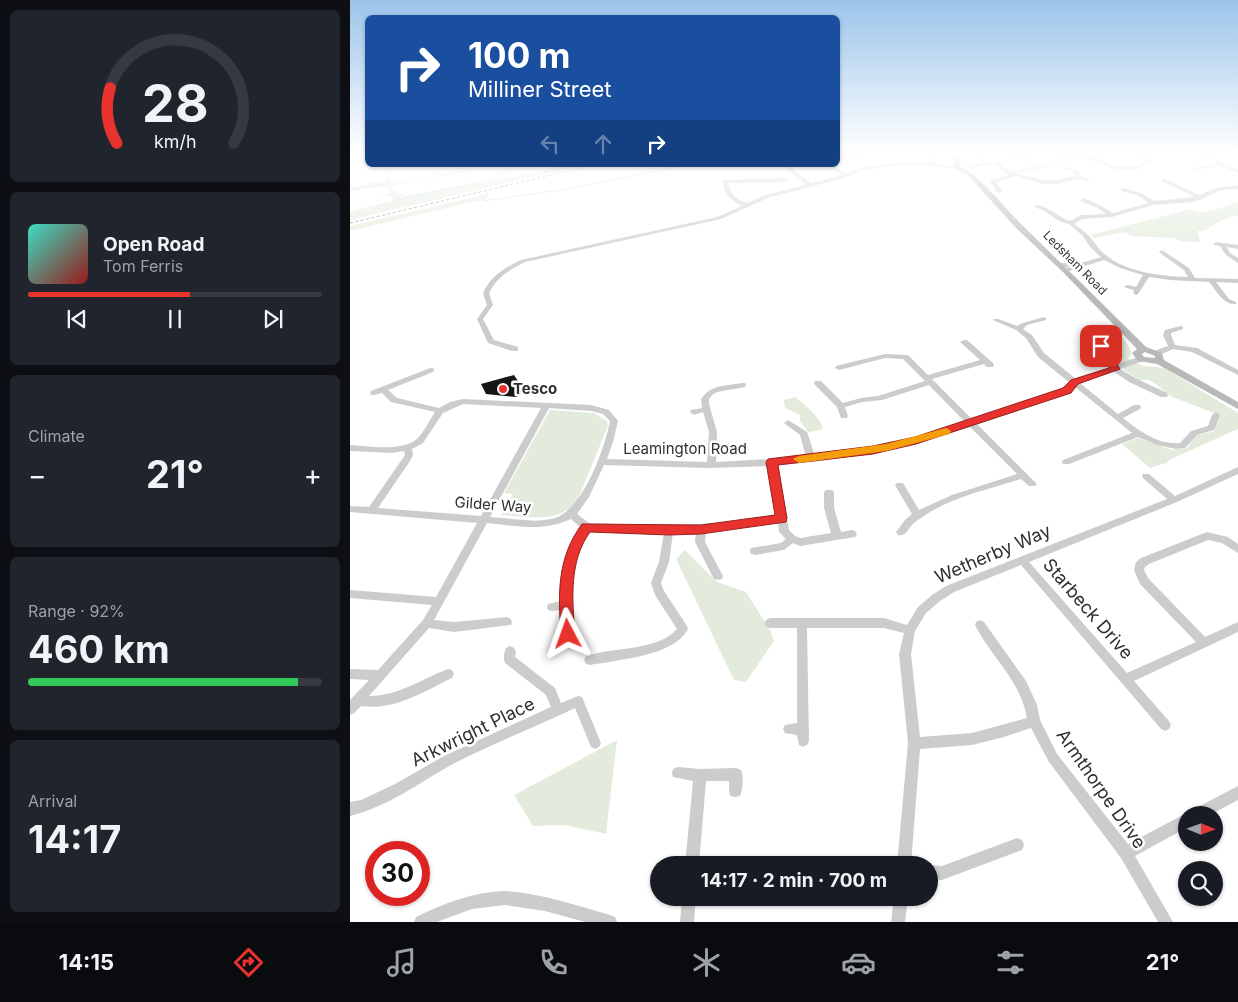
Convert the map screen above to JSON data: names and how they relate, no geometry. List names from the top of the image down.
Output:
{
  "streets": {
    "main road": ["Ledsham Road"],
    "street": [
      "Leamington Road",
      "Gilder Way",
      "Wetherby Way",
      "Starbeck Drive",
      "Arkwright Place",
      "Armthorpe Drive"
    ]
  },
  "crossings": [
    ["Ledsham Road", "Leamington Road"],
    ["Wetherby Way", "Starbeck Drive"]
  ],
  "places": ["Tesco"],
  "north": "right",
  "page": {
    "turn": ["100 m", "Milliner Street"],
    "song": ["Open Road", "Tom Ferris"],
    "tile": [
      "Climate",
      ["Range · 92%", "460 km"],
      ["Arrival", "14:17"]
    ],
    "heat": ["−", "21°", "+"],
    "limit": "30",
    "trip": "14:17 · 2 min · 700 m",
    "tabs": ["14:15", "21°"],
    "gauge": ["28", "km/h"]
  }
}
